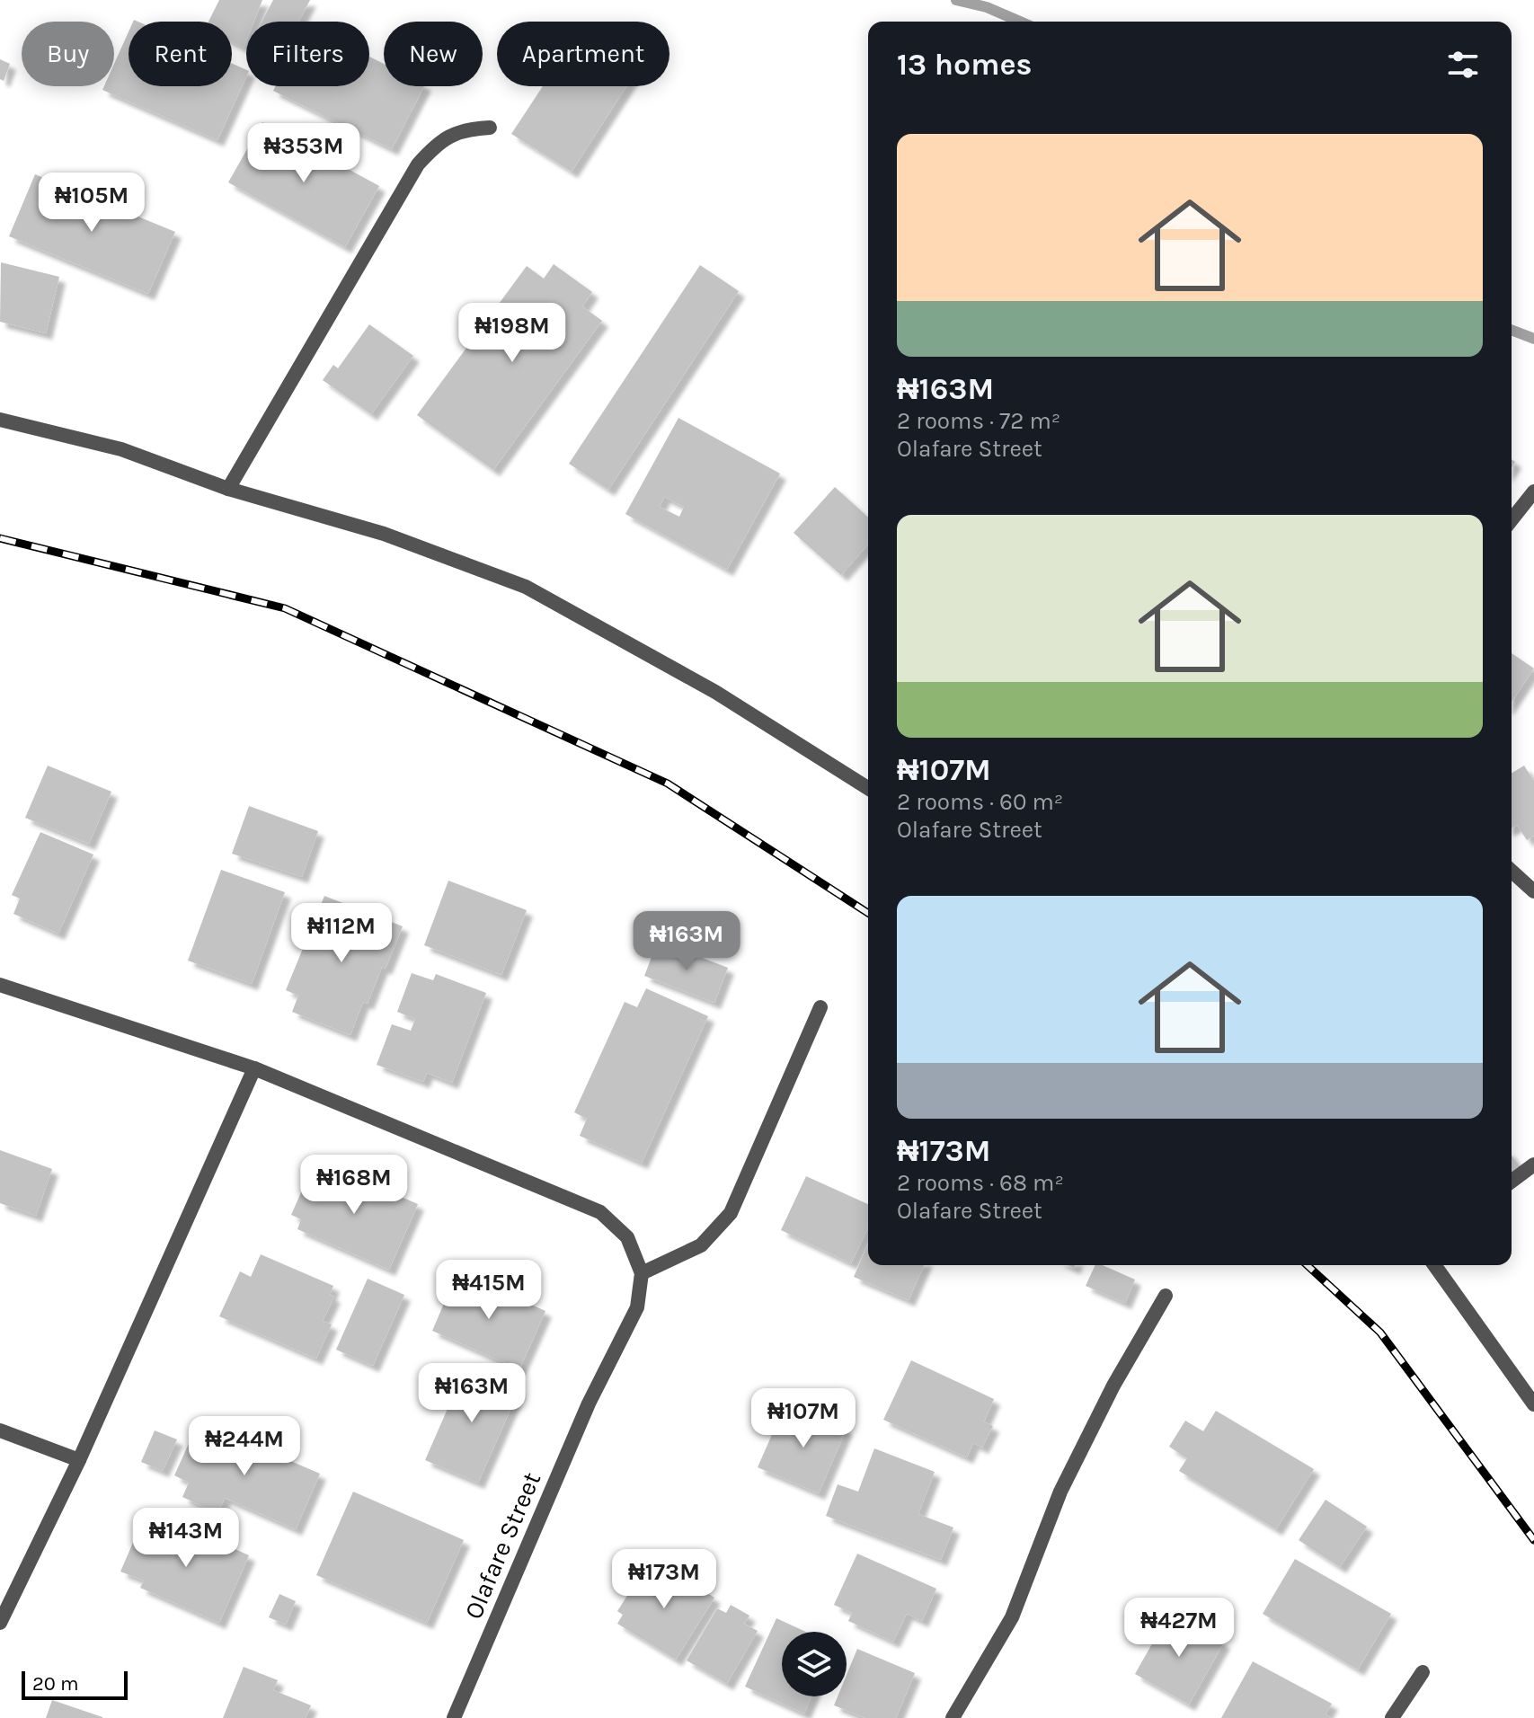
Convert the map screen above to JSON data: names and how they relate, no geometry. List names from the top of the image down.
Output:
{
  "streets": {
    "street": ["Olafare Street"]
  },
  "scale_bar": "20 m",
  "page": {
    "chip": [
      "Buy",
      "Rent",
      "Filters",
      "New",
      "Apartment"
    ],
    "heading": "13 homes",
    "list": [
      {
        "name": "₦163M",
        "note": "2 rooms · 72 m² · Olafare Street"
      },
      {
        "name": "₦107M",
        "note": "2 rooms · 60 m² · Olafare Street"
      },
      {
        "name": "₦173M",
        "note": "2 rooms · 68 m² · Olafare Street"
      }
    ],
    "price": [
      "₦353M",
      "₦105M",
      "₦198M",
      "₦112M",
      "₦163M",
      "₦168M",
      "₦415M",
      "₦163M",
      "₦107M",
      "₦244M",
      "₦143M",
      "₦173M",
      "₦427M"
    ],
    "scale": "20 m"
  }
}
